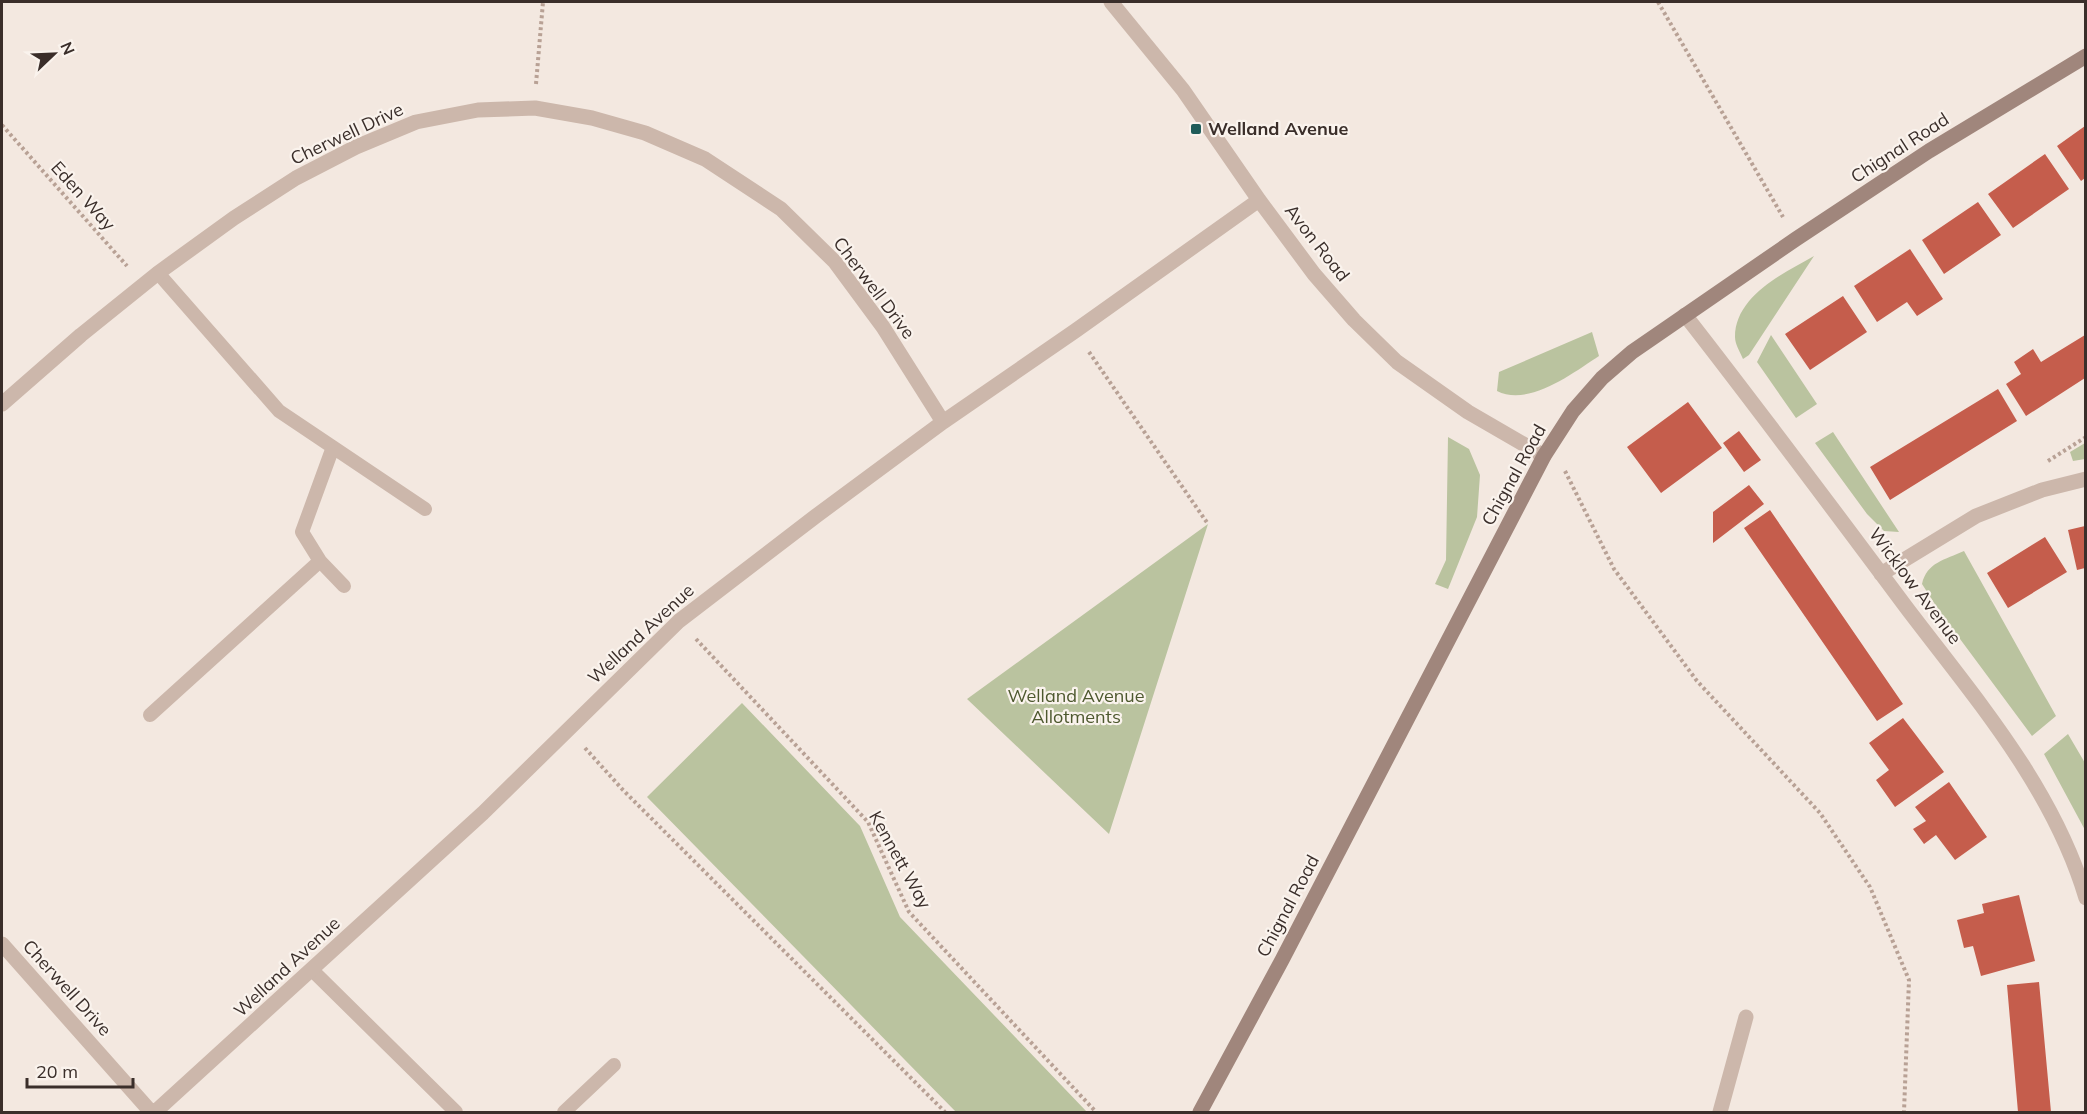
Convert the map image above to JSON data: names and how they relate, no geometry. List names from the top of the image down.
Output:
{
  "streets": {
    "street": [
      "Cherwell Drive",
      "Chignal Road",
      "Avon Road",
      "Wicklow Avenue",
      "Welland Avenue"
    ],
    "path": ["Eden Way", "Kennett Way"]
  },
  "crossings": [
    ["Cherwell Drive", "Eden Way"],
    ["Cherwell Drive", "Welland Avenue"],
    ["Chignal Road", "Avon Road"],
    ["Chignal Road", "Wicklow Avenue"],
    ["Avon Road", "Welland Avenue"],
    ["Welland Avenue", "Kennett Way"]
  ],
  "parks": ["Welland Avenue Allotments"],
  "places": {
    "transit": ["Welland Avenue"]
  },
  "scale_bar": "20 m",
  "north": "top right"
}
